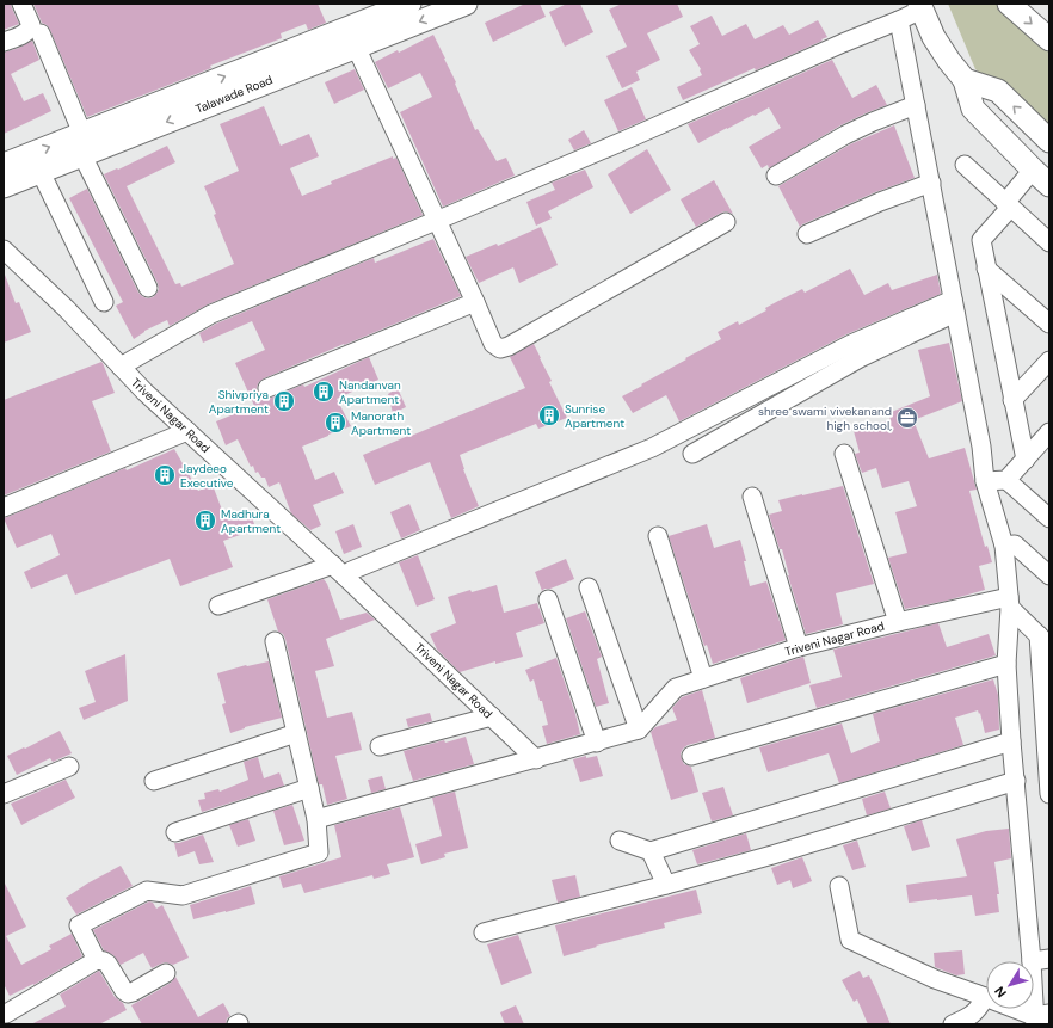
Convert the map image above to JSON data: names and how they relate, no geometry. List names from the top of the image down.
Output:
{
  "streets": {
    "main road": ["Talawade Road"],
    "street": ["Triveni Nagar Road"]
  },
  "places": {
    "building": [
      "Nandanvan Apartment",
      "Shivpriya Apartment",
      "Sunrise Apartment",
      "Manorath Apartment",
      "Jaydeeo Executive",
      "Madhura Apartment"
    ],
    "office": ["shree swami vivekanand high school,"]
  },
  "north": "bottom left"
}
